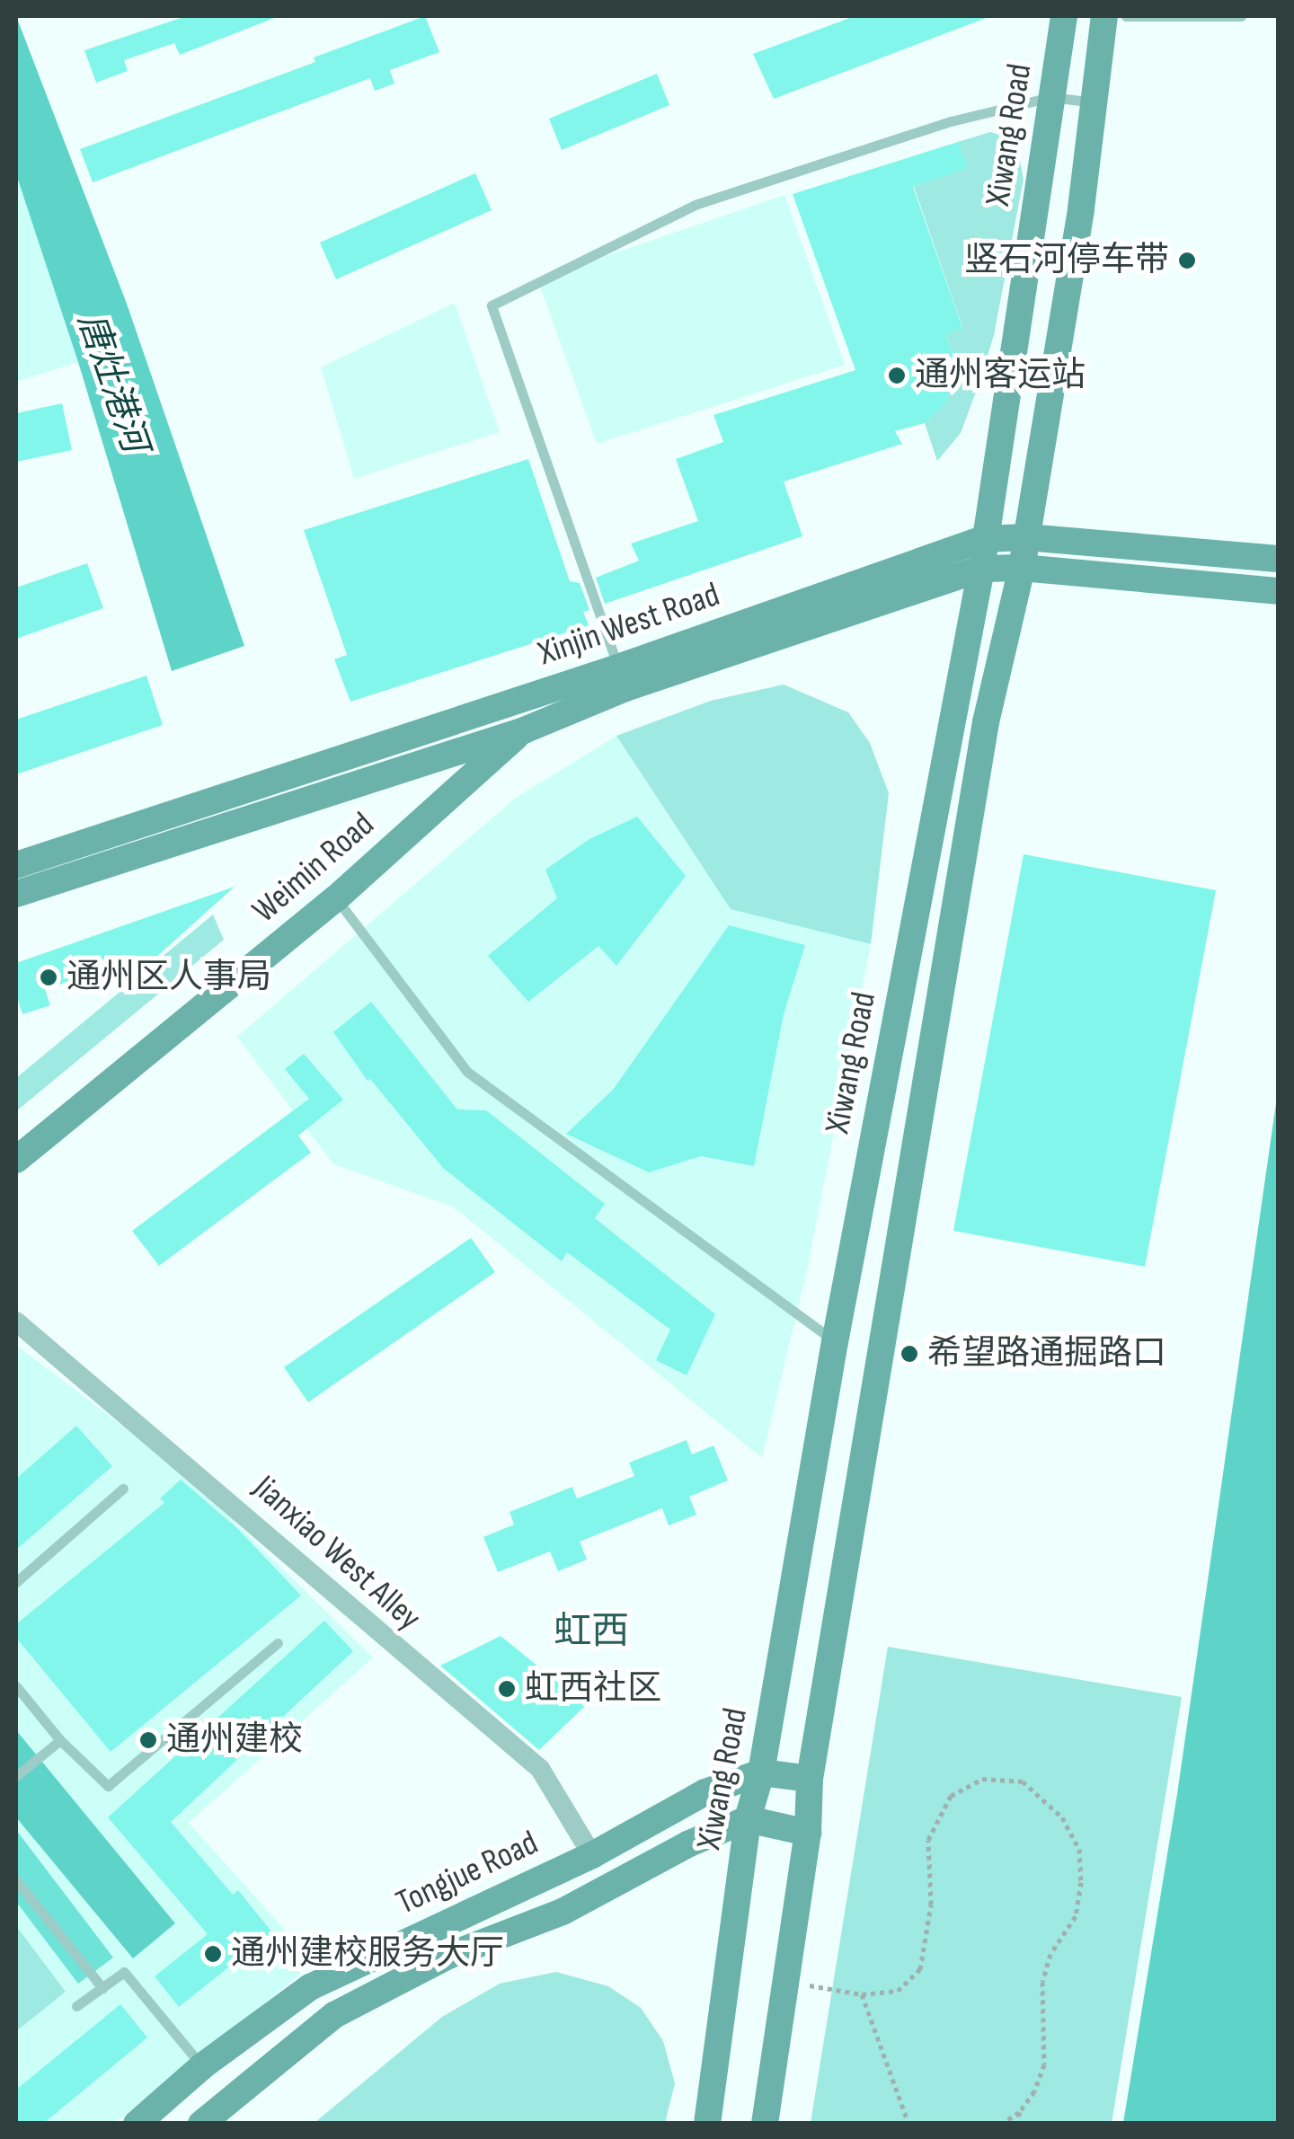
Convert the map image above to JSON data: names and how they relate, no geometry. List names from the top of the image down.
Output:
{
  "streets": {
    "main road": [
      "Xiwang Road",
      "Xinjin West Road",
      "Weimin Road",
      "Tongjue Road"
    ],
    "street": ["Jianxiao West Alley"]
  },
  "crossings": [
    ["Xiwang Road", "Xinjin West Road"],
    ["Xiwang Road", "Tongjue Road"],
    ["Xinjin West Road", "Weimin Road"],
    ["Jianxiao West Alley", "Tongjue Road"]
  ],
  "districts": ["虹西"],
  "water": ["唐灶港河"],
  "places": [
    "竖石河停车带",
    "通州客运站",
    "通州区人事局",
    "希望路通掘路口",
    "虹西社区",
    "通州建校",
    "通州建校服务大厅"
  ]
}
